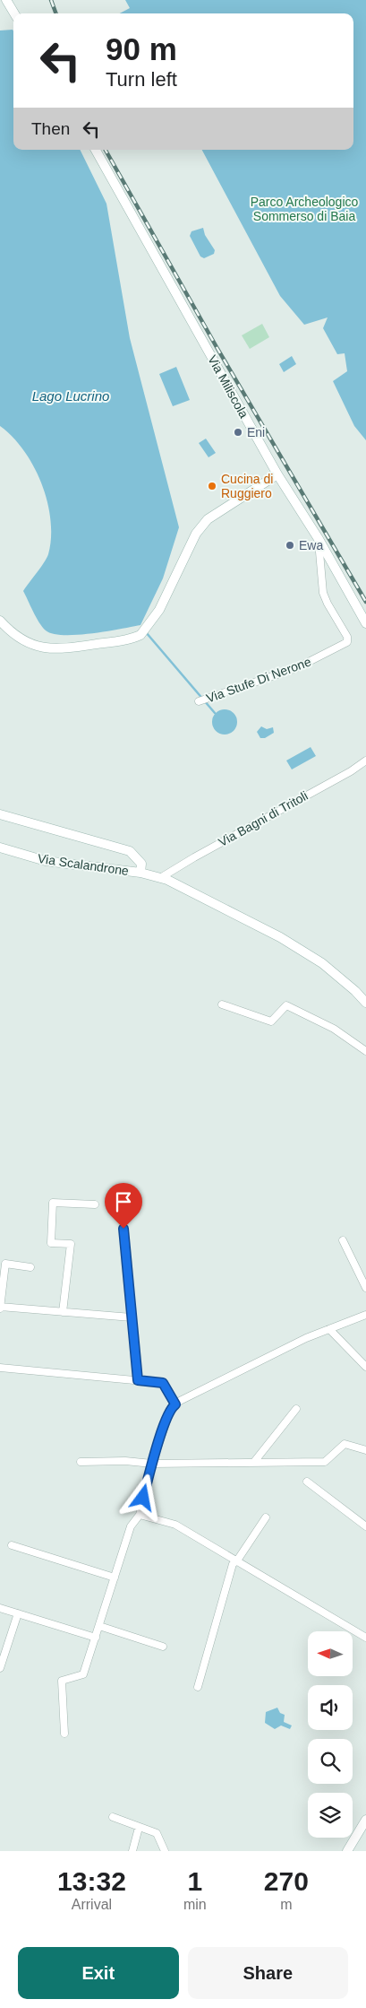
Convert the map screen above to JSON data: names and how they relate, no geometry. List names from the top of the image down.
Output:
{
  "streets": {
    "street": [
      "Via Miliscola",
      "Via Stufe Di Nerone",
      "Via Bagni di Tritoli",
      "Via Scalandrone"
    ]
  },
  "crossings": [
    ["Via Miliscola", "Via Stufe Di Nerone"],
    ["Via Bagni di Tritoli", "Via Scalandrone"]
  ],
  "water": ["Lago Lucrino"],
  "parks": ["Parco Archeologico Sommerso di Baia"],
  "places": ["Eni", "Cucina di Ruggiero", "Ewa"],
  "north": "left",
  "page": {
    "turn": ["90 m", "Turn left"],
    "then": "Then",
    "eta": [
      "13:32",
      "Arrival",
      "1",
      "min",
      "270",
      "m"
    ],
    "buttons": ["Exit", "Share"]
  }
}
